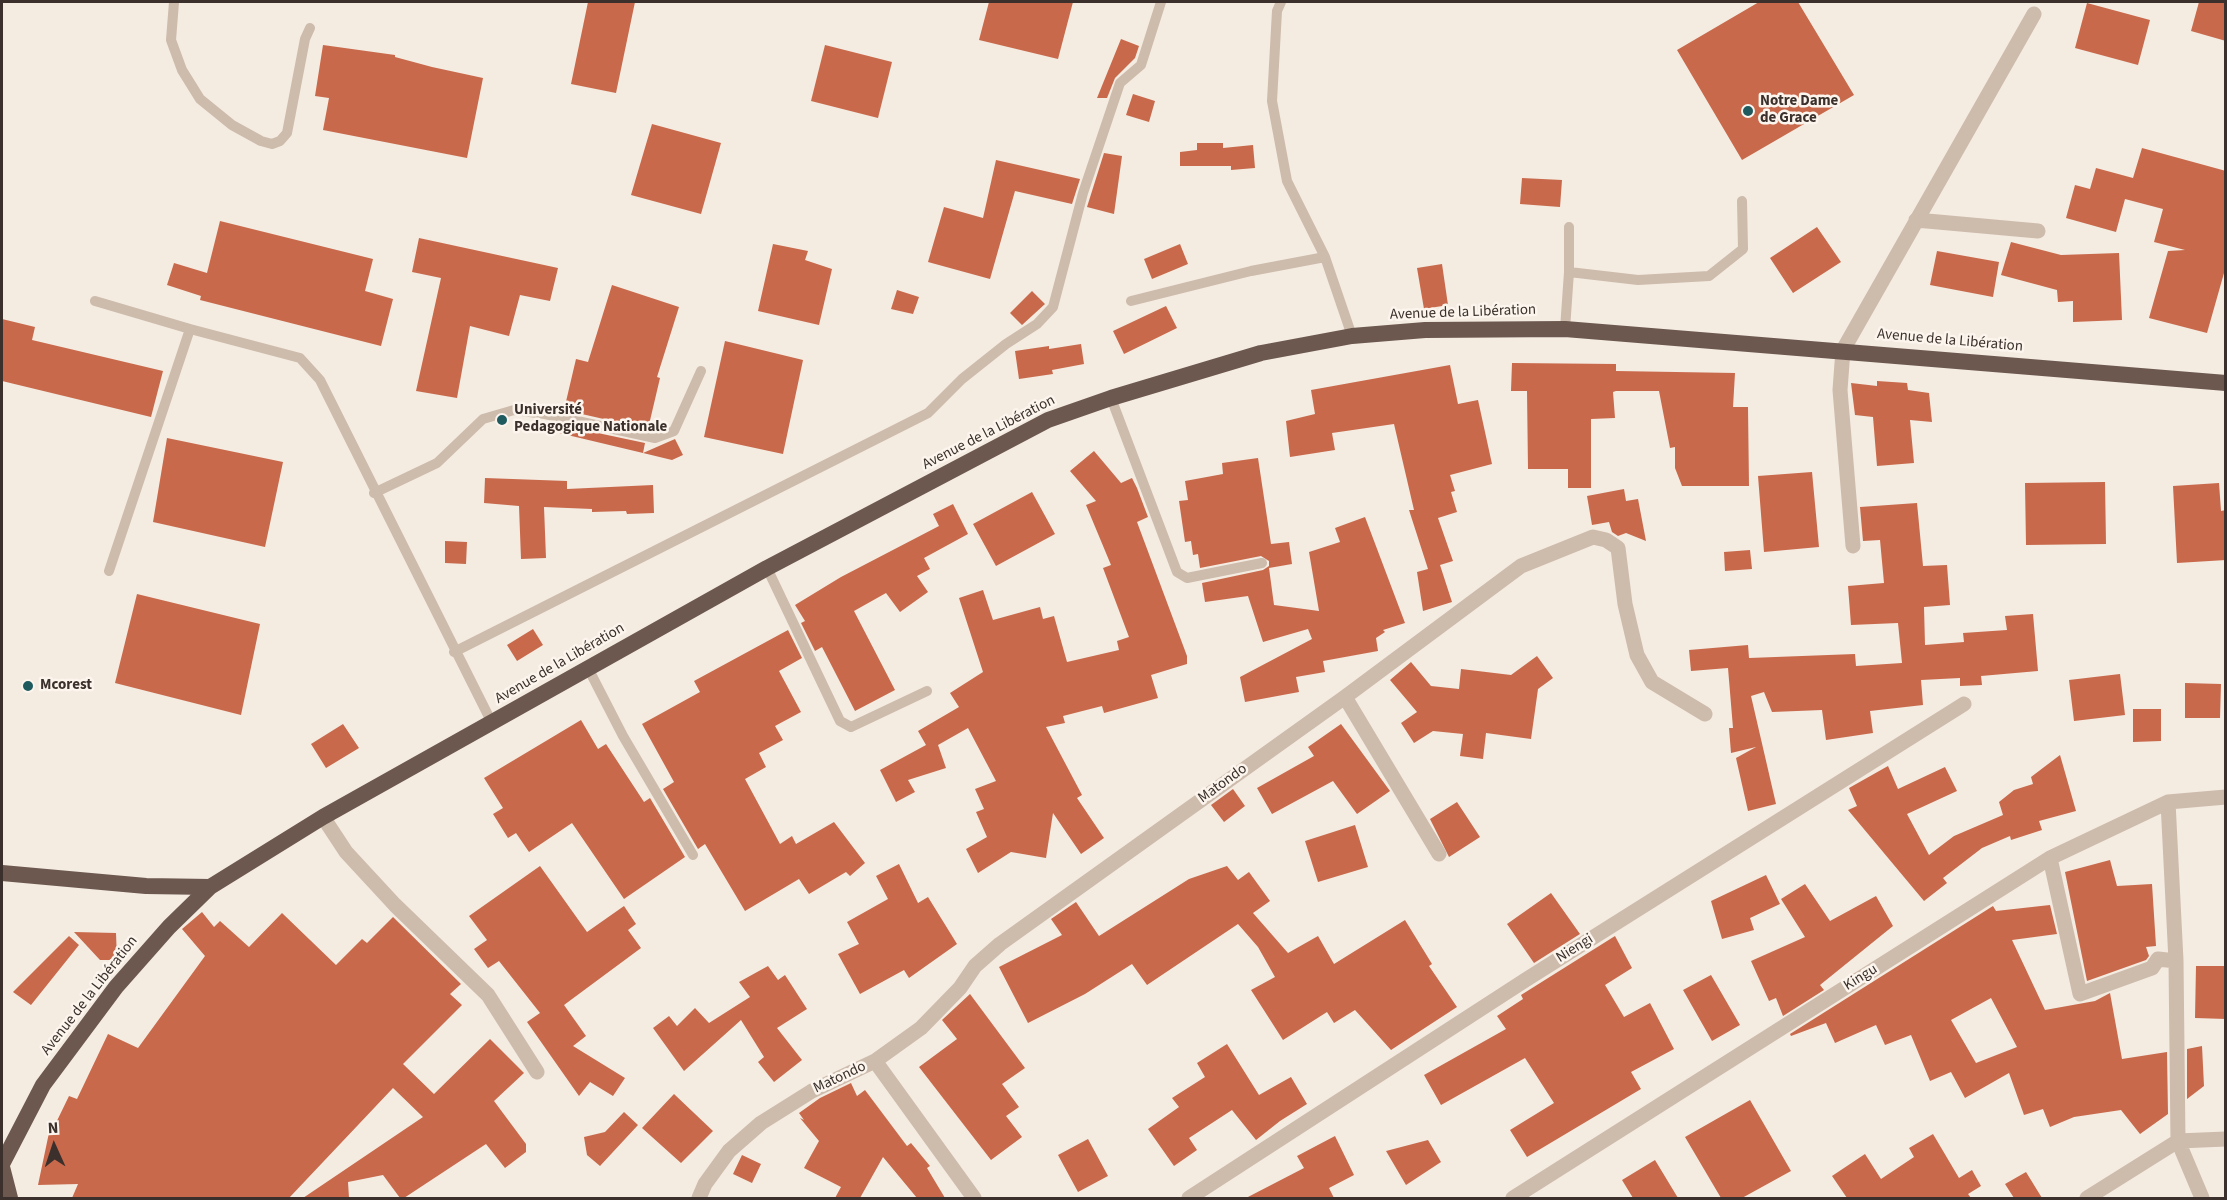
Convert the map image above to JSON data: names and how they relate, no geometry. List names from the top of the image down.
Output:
{
  "streets": {
    "highway": ["Avenue de la Libération"],
    "street": ["Matondo", "Niengi", "Kingu"]
  },
  "places": ["Notre Dame de Grace", "Université Pedagogique Nationale", "Mcorest"],
  "north": "top"
}
